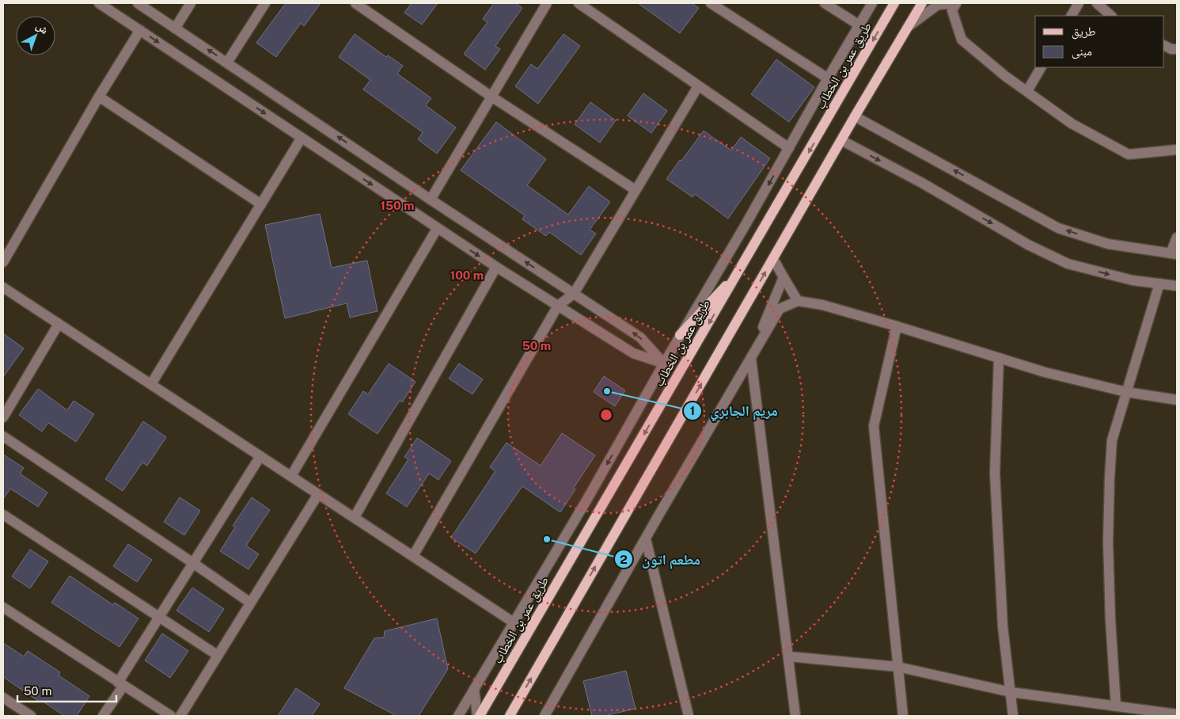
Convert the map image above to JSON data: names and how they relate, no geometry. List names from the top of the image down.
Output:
{
  "streets": {
    "main road": ["طريق عمر بن الخطاب"]
  },
  "places": ["مريم الجابري", "مطعم اتون"],
  "legend": ["طريق", "مبنى"],
  "scale_bar": "50 m",
  "north": "top right",
  "rings": ["150 m", "100 m", "50 m"]
}
